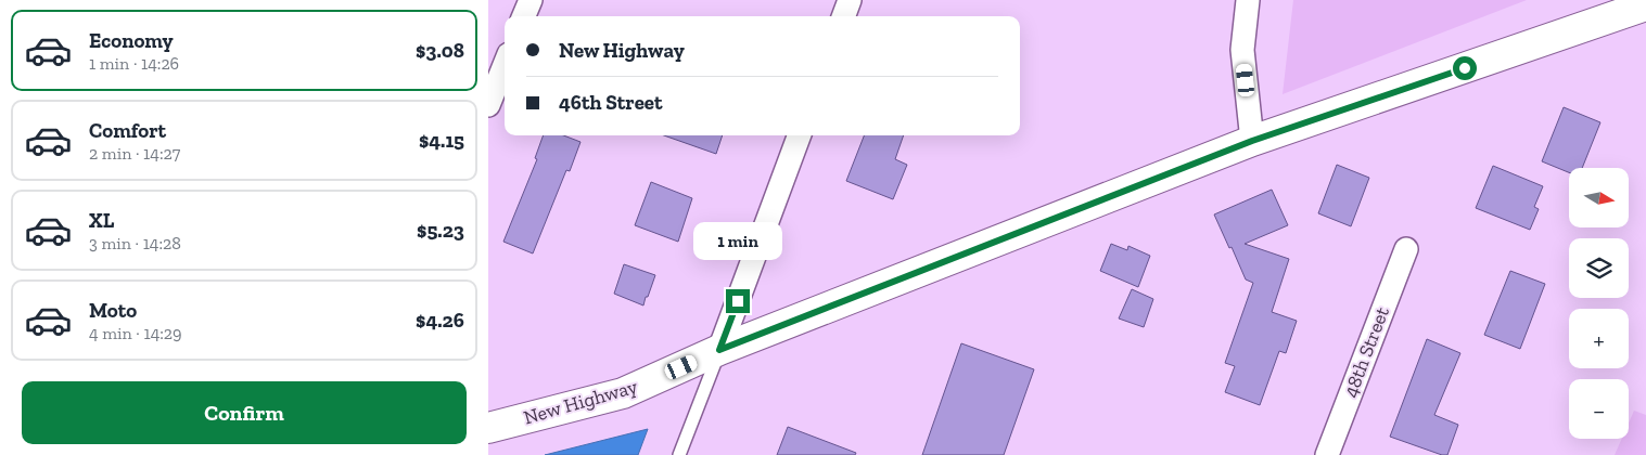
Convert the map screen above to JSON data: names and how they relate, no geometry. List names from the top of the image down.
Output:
{
  "streets": {
    "main road": ["New Highway"],
    "street": ["48th Street"]
  },
  "north": "right",
  "page": {
    "list": [
      {
        "name": "Economy",
        "note": "1 min · 14:26",
        "value": "$3.08"
      },
      {
        "name": "Comfort",
        "note": "2 min · 14:27",
        "value": "$4.15"
      },
      {
        "name": "XL",
        "note": "3 min · 14:28",
        "value": "$5.23"
      },
      {
        "name": "Moto",
        "note": "4 min · 14:29",
        "value": "$4.26"
      }
    ],
    "banner": ["New Highway", "46th Street"],
    "map_buttons": ["+", "−"],
    "bubble": "1 min",
    "buttons": "Confirm"
  }
}
